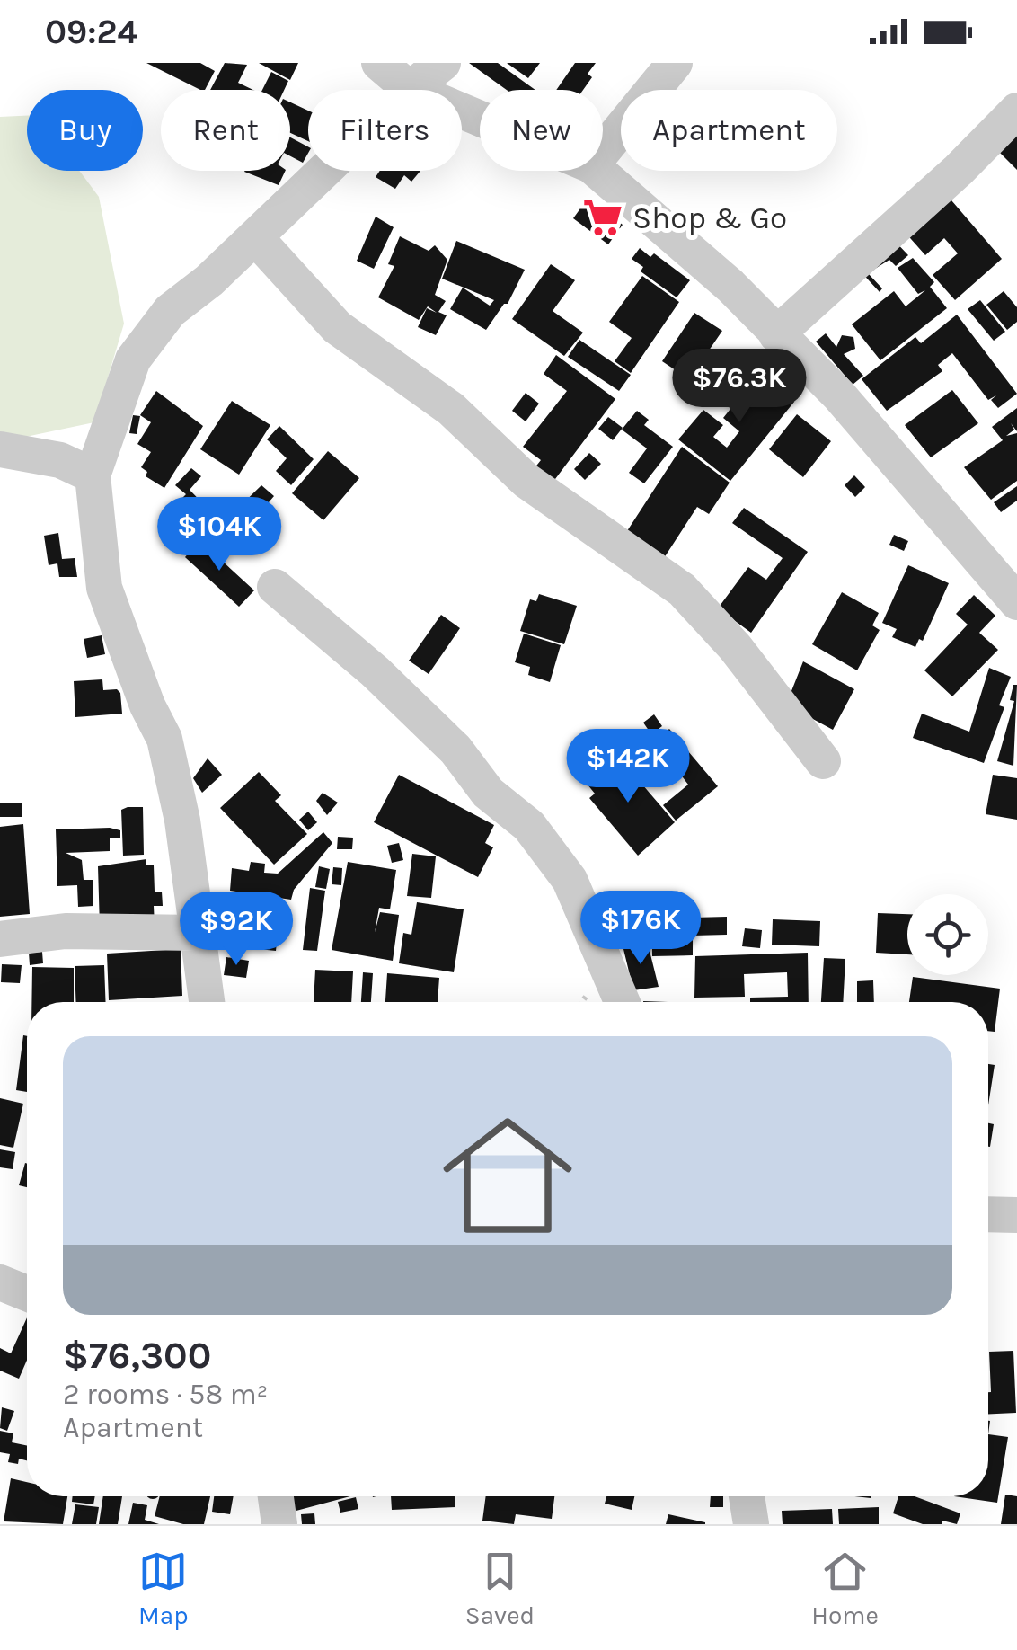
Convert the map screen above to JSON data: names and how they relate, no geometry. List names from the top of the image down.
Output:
{
  "places": {
    "supermarket": ["Shop & Go"]
  },
  "page": {
    "status": "09:24",
    "chip": [
      "Buy",
      "Rent",
      "Filters",
      "New",
      "Apartment"
    ],
    "price": [
      "$76.3K",
      "$104K",
      "$142K",
      "$176K",
      "$92K"
    ],
    "list": [
      {
        "name": "$76,300",
        "note": "2 rooms · 58 m² · Apartment"
      }
    ],
    "tabs": ["Map", "Saved", "Home"]
  }
}
